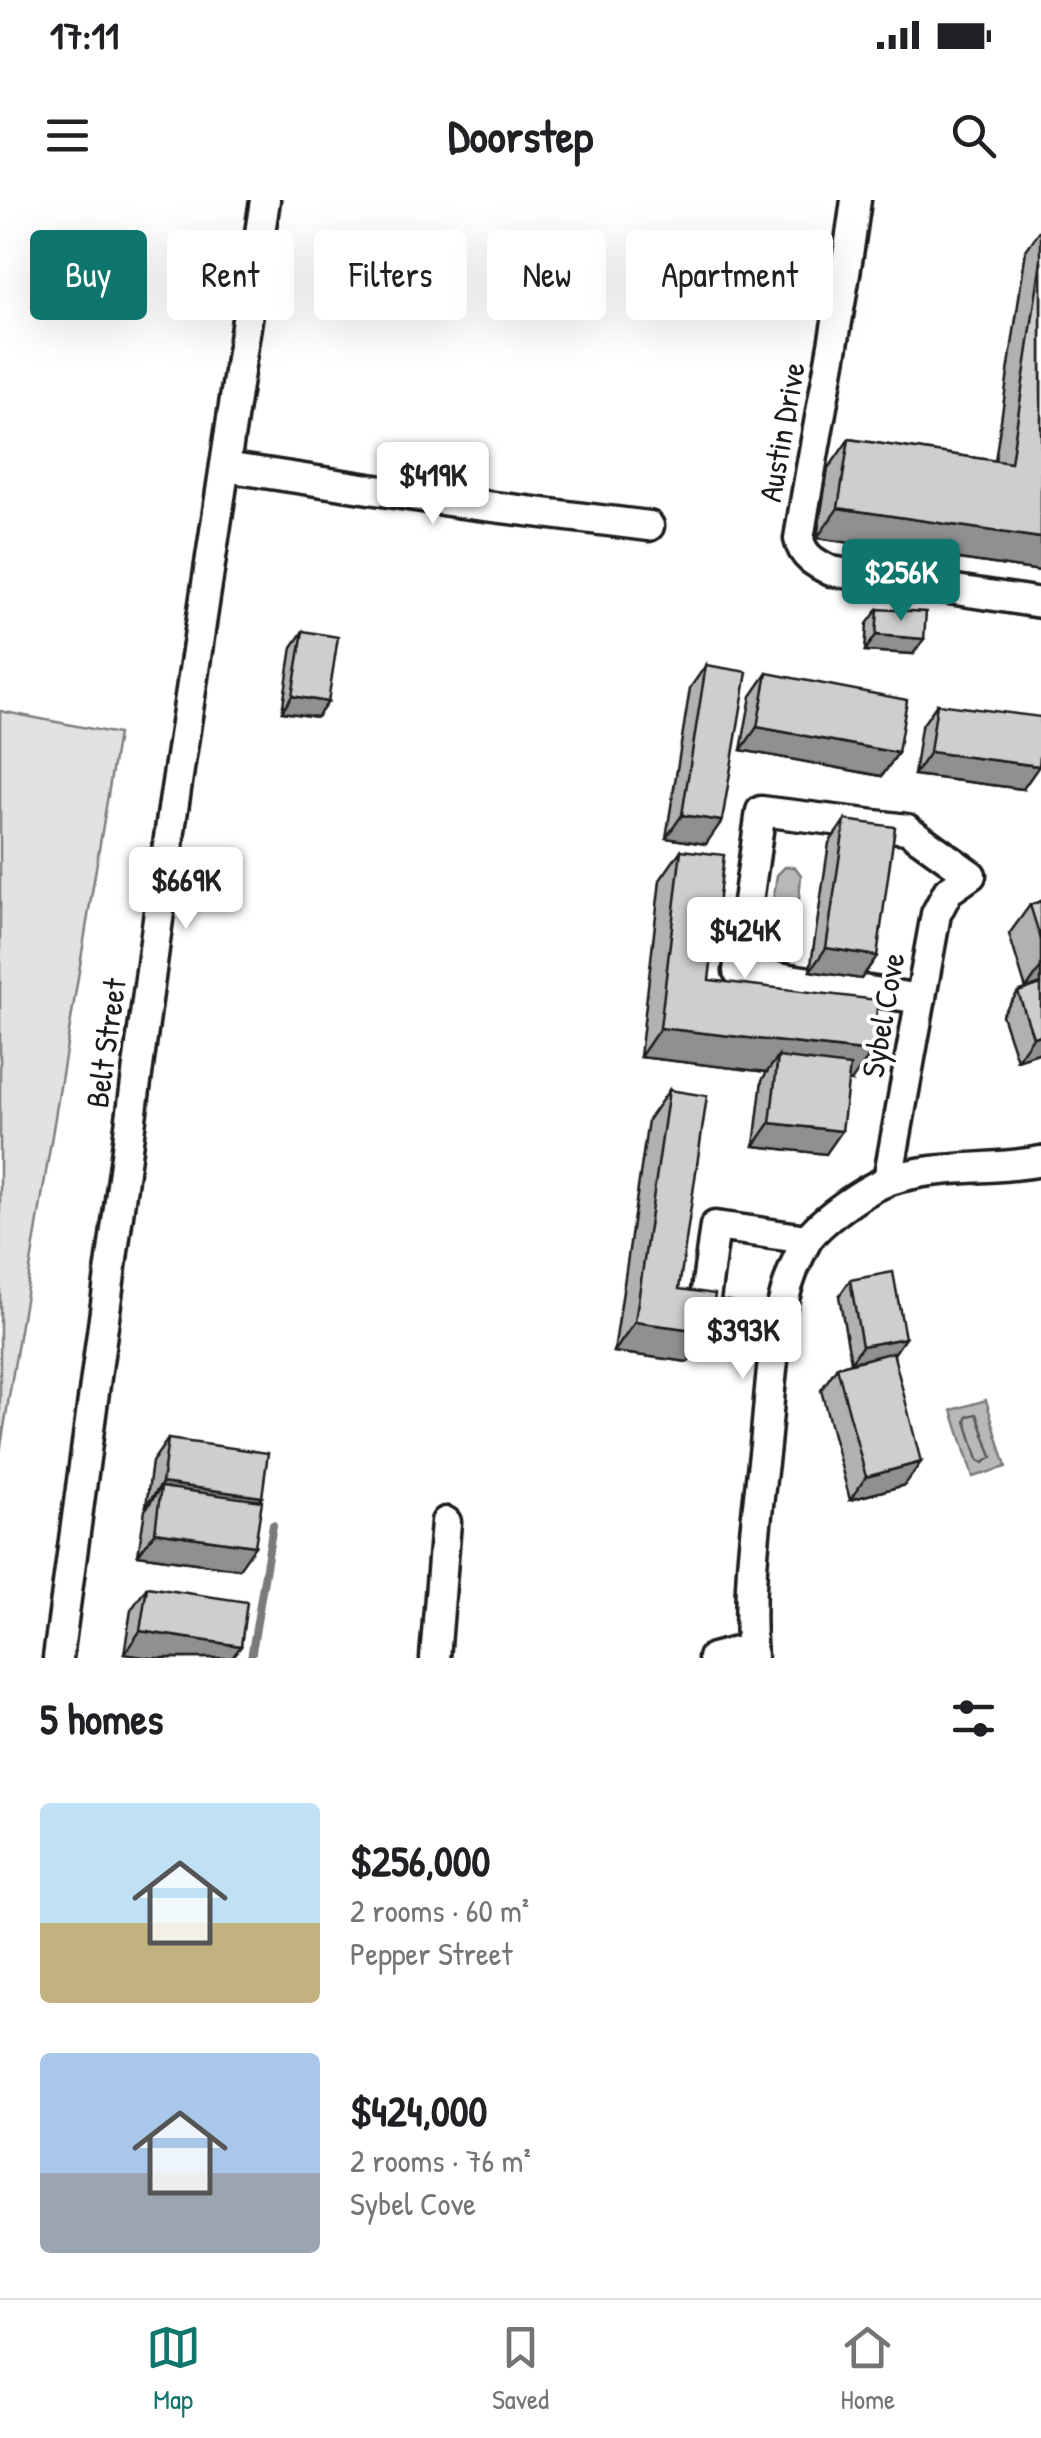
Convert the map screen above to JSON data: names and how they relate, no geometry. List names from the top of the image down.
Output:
{
  "streets": {
    "street": ["Austin Drive", "Sybel Cove", "Belt Street"]
  },
  "page": {
    "status": "17:11",
    "header": "Doorstep",
    "chip": [
      "Buy",
      "Rent",
      "Filters",
      "New",
      "Apartment"
    ],
    "price": [
      "$419K",
      "$256K",
      "$669K",
      "$424K",
      "$393K"
    ],
    "heading": "5 homes",
    "list": [
      {
        "name": "$256,000",
        "note": "2 rooms · 60 m² · Pepper Street"
      },
      {
        "name": "$424,000",
        "note": "2 rooms · 76 m² · Sybel Cove"
      }
    ],
    "tabs": ["Map", "Saved", "Home"]
  }
}
